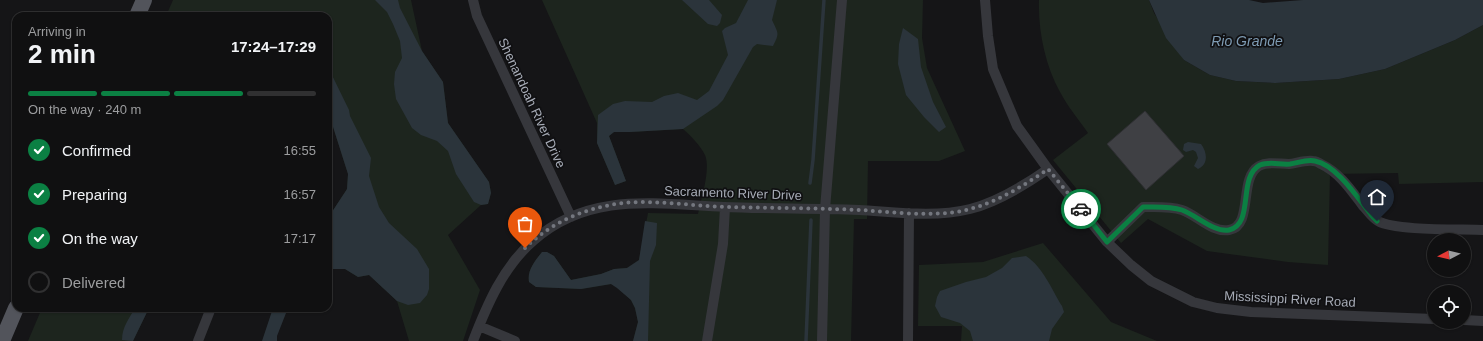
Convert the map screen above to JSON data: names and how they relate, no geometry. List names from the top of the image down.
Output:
{
  "streets": {
    "street": ["Shenandoah River Drive", "Sacramento River Drive", "Mississippi River Road"]
  },
  "crossings": [
    ["Shenandoah River Drive", "Sacramento River Drive"],
    ["Sacramento River Drive", "Mississippi River Road"]
  ],
  "water": ["Rio Grande"],
  "north": "left",
  "page": {
    "heading": ["2 min", "Arriving in", "17:24–17:29"],
    "bar": "On the way · 240 m",
    "list": [
      ["Confirmed", "16:55"],
      ["Preparing", "16:57"],
      ["On the way", "17:17"],
      "Delivered"
    ]
  }
}
